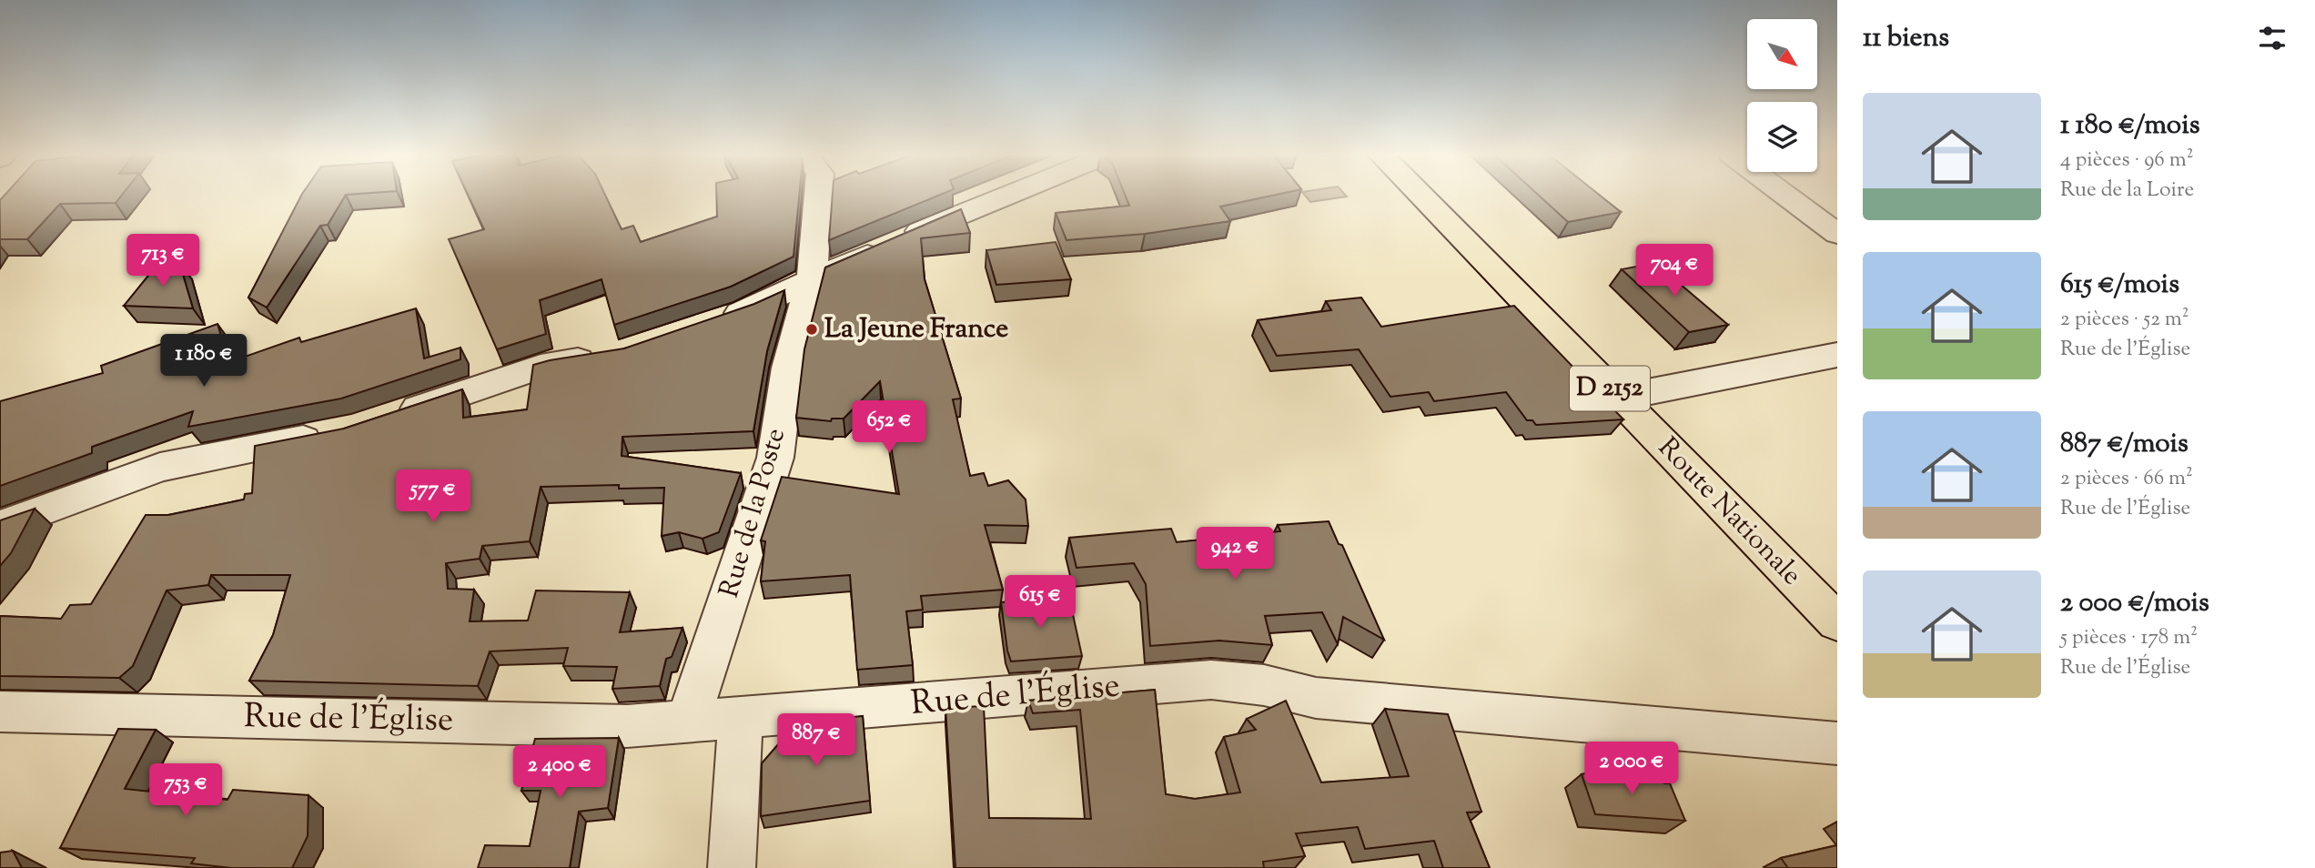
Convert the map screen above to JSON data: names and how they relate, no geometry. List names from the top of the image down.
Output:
{
  "streets": {
    "main road": ["D 2152", "Route Nationale"],
    "street": ["Rue de la Poste", "Rue de l'Église"]
  },
  "crossings": [
    ["Rue de la Poste", "Rue de l'Église"]
  ],
  "places": ["La Jeune France"],
  "north": "bottom right",
  "page": {
    "heading": "11 biens",
    "list": [
      {
        "name": "1 180 €/mois",
        "note": "4 pièces · 96 m² · Rue de la Loire"
      },
      {
        "name": "615 €/mois",
        "note": "2 pièces · 52 m² · Rue de l'Église"
      },
      {
        "name": "887 €/mois",
        "note": "2 pièces · 66 m² · Rue de l'Église"
      },
      {
        "name": "2 000 €/mois",
        "note": "5 pièces · 178 m² · Rue de l'Église"
      }
    ],
    "price": [
      "713 €",
      "704 €",
      "1 180 €",
      "652 €",
      "577 €",
      "942 €",
      "615 €",
      "887 €",
      "2 000 €",
      "2 400 €",
      "753 €"
    ]
  }
}
